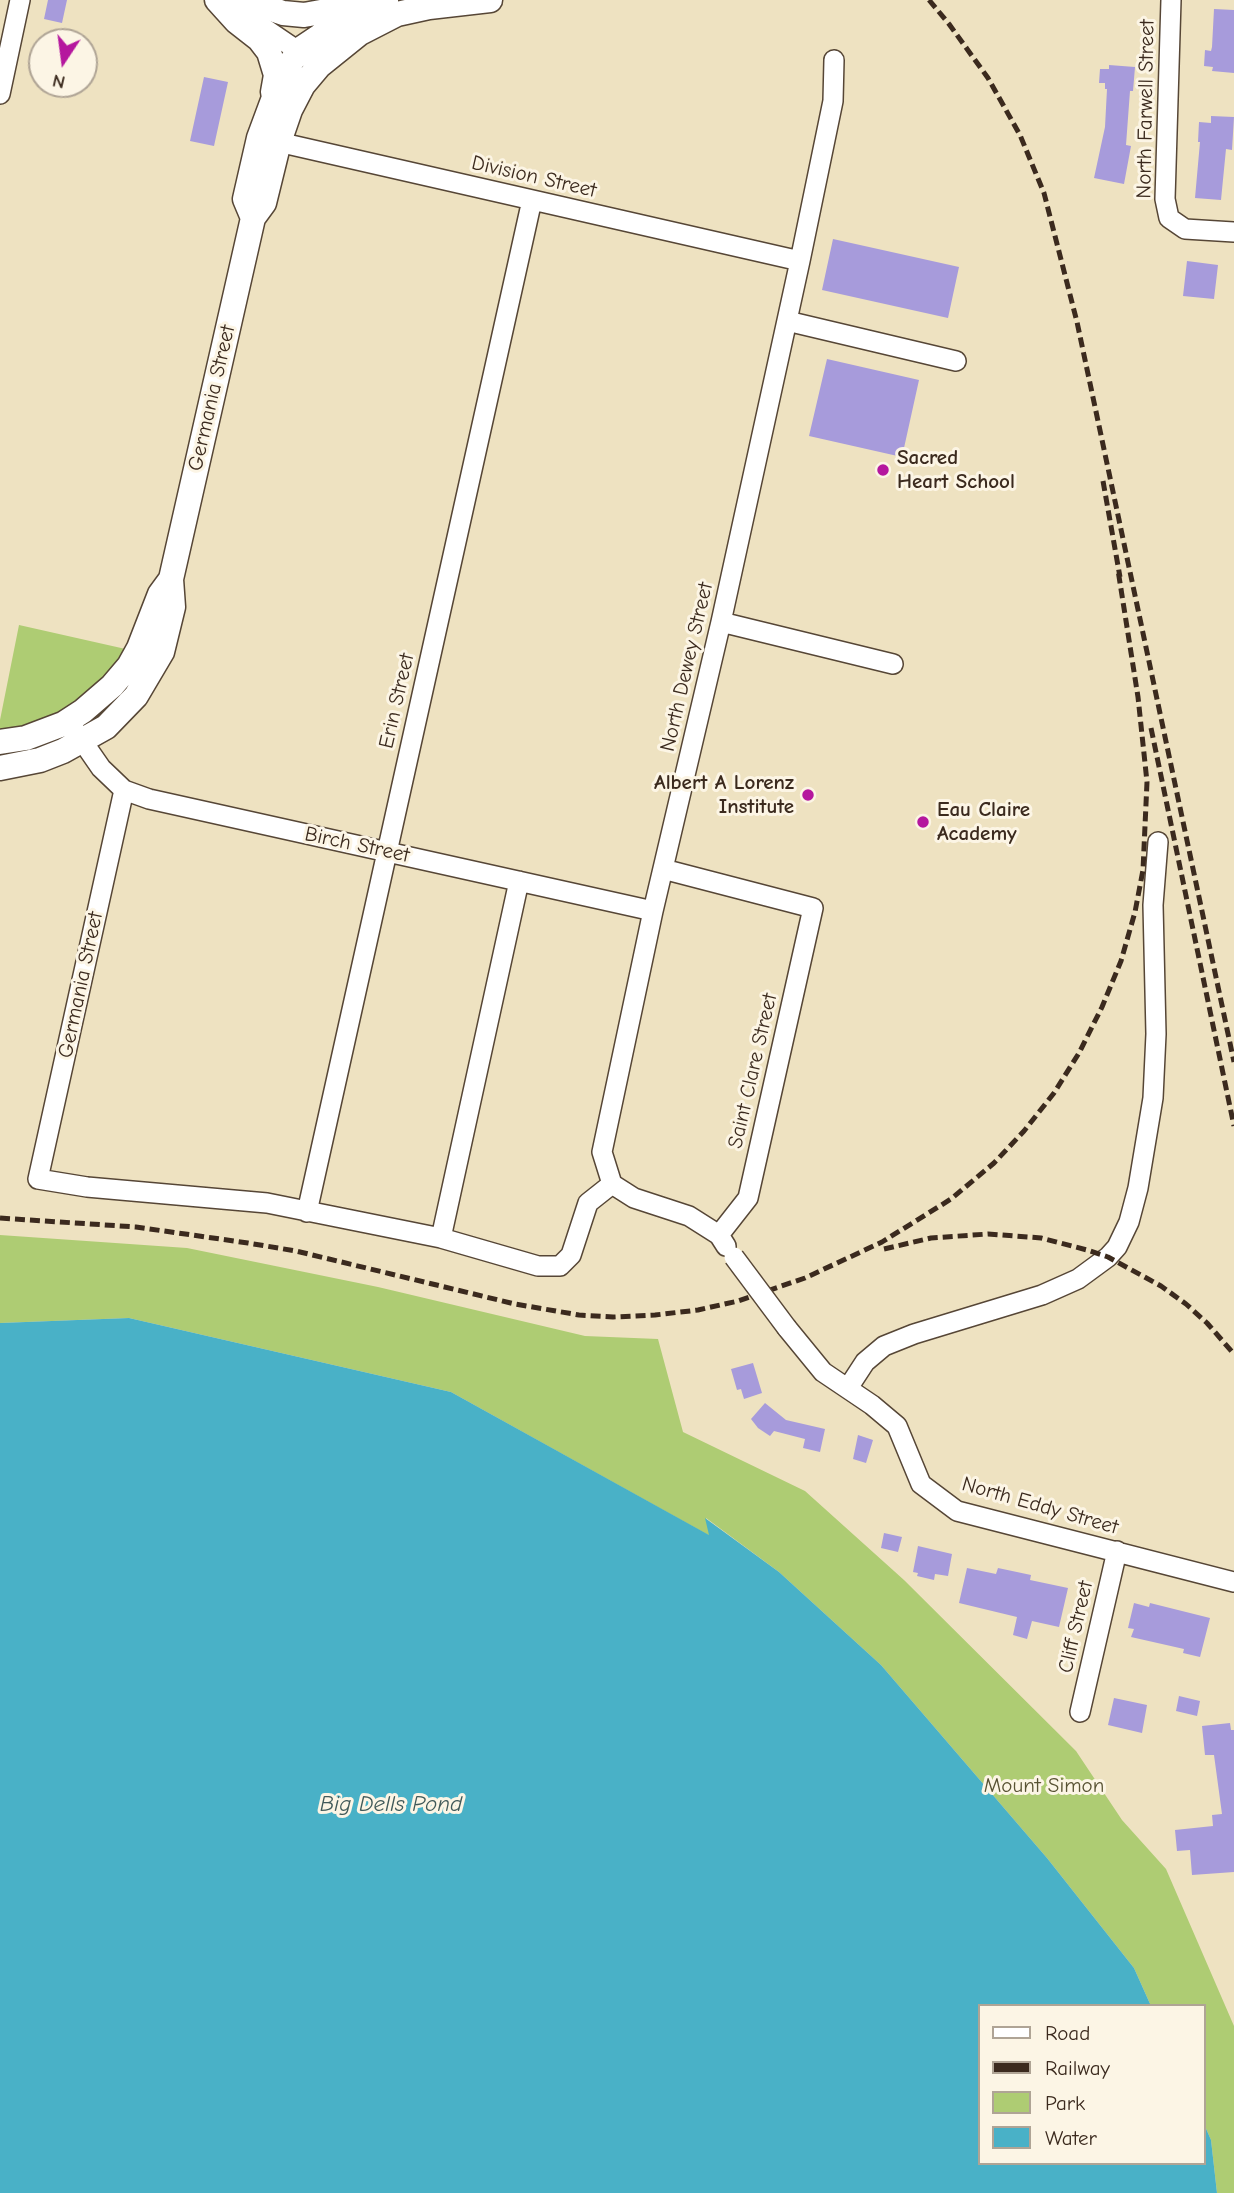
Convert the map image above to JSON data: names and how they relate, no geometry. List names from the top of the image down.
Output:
{
  "streets": {
    "main road": ["Germania Street"],
    "street": [
      "North Farwell Street",
      "Division Street",
      "North Dewey Street",
      "Erin Street",
      "Birch Street",
      "Saint Clare Street",
      "North Eddy Street",
      "Cliff Street"
    ]
  },
  "crossings": [
    ["Division Street", "Germania Street"],
    ["Division Street", "North Dewey Street"],
    ["Division Street", "Erin Street"],
    ["Germania Street", "Erin Street"],
    ["Germania Street", "Birch Street"],
    ["North Dewey Street", "Birch Street"],
    ["North Dewey Street", "Saint Clare Street"],
    ["Erin Street", "Birch Street"],
    ["Saint Clare Street", "North Eddy Street"],
    ["North Eddy Street", "Cliff Street"]
  ],
  "water": ["Big Dells Pond"],
  "parks": ["Mount Simon"],
  "places": ["Sacred Heart School", "Albert A Lorenz Institute", "Eau Claire Academy"],
  "legend": [
    "Road",
    "Railway",
    "Park",
    "Water"
  ],
  "north": "bottom"
}
